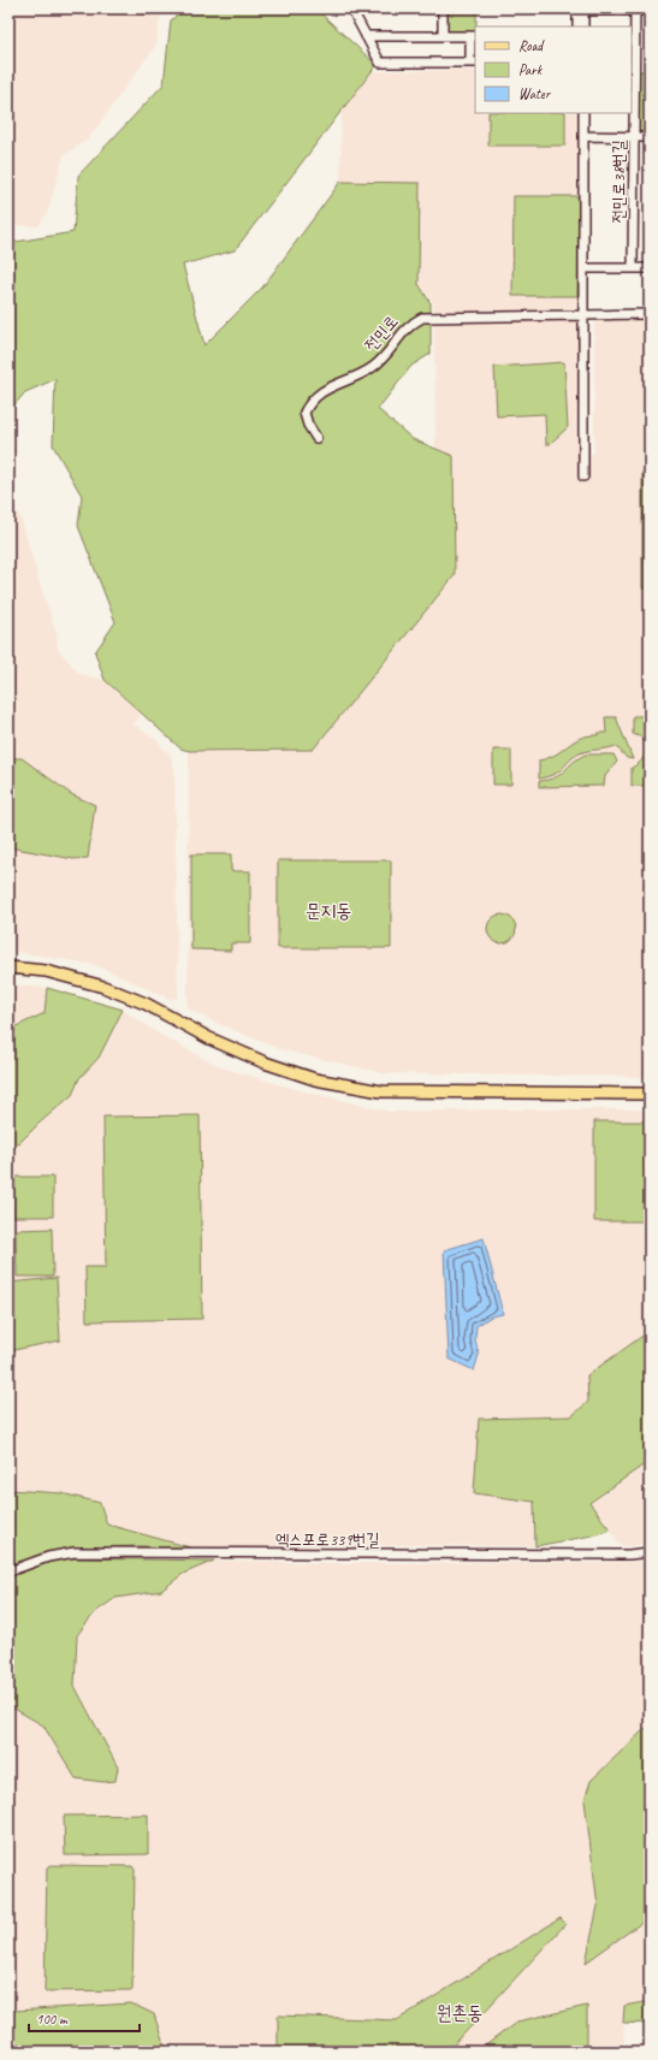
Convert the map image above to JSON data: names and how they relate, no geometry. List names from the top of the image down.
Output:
{
  "streets": {
    "street": ["전민로38번길", "전민로", "엑스포로339번길"]
  },
  "districts": ["문지동", "원촌동"],
  "legend": ["Road", "Park", "Water"],
  "scale_bar": "100 m"
}
